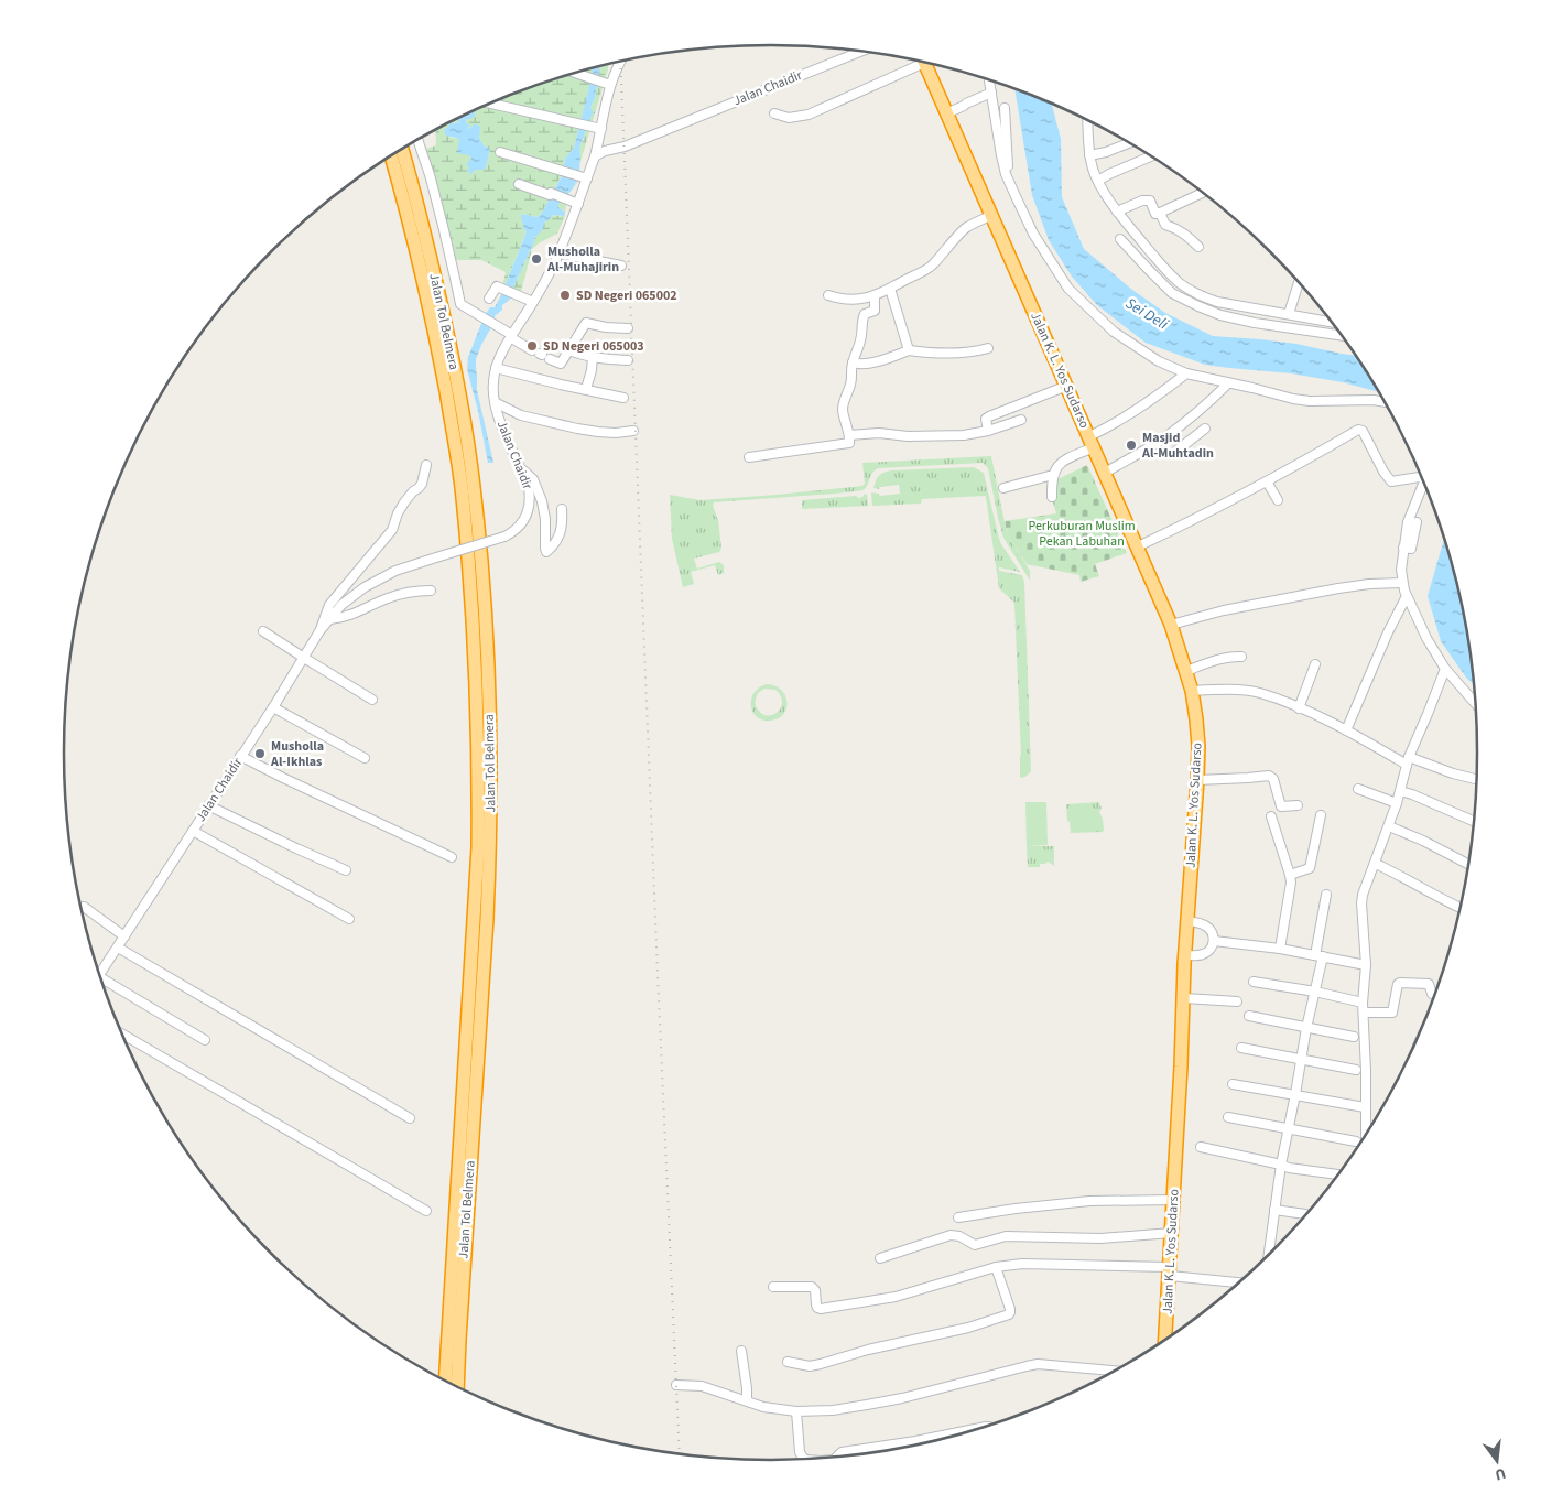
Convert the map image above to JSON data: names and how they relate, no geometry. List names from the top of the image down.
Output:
{
  "streets": {
    "highway": ["Jalan Tol Belmera", "Jalan K. L. Yos Sudarso"],
    "street": ["Jalan Chaidir"]
  },
  "water": ["Sei Deli"],
  "parks": ["Perkuburan Muslim Pekan Labuhan"],
  "places": [
    "Musholla Al-Muhajirin",
    "SD Negeri 065002",
    "SD Negeri 065003",
    "Masjid Al-Muhtadin",
    "Musholla Al-Ikhlas"
  ],
  "north": "bottom"
}
